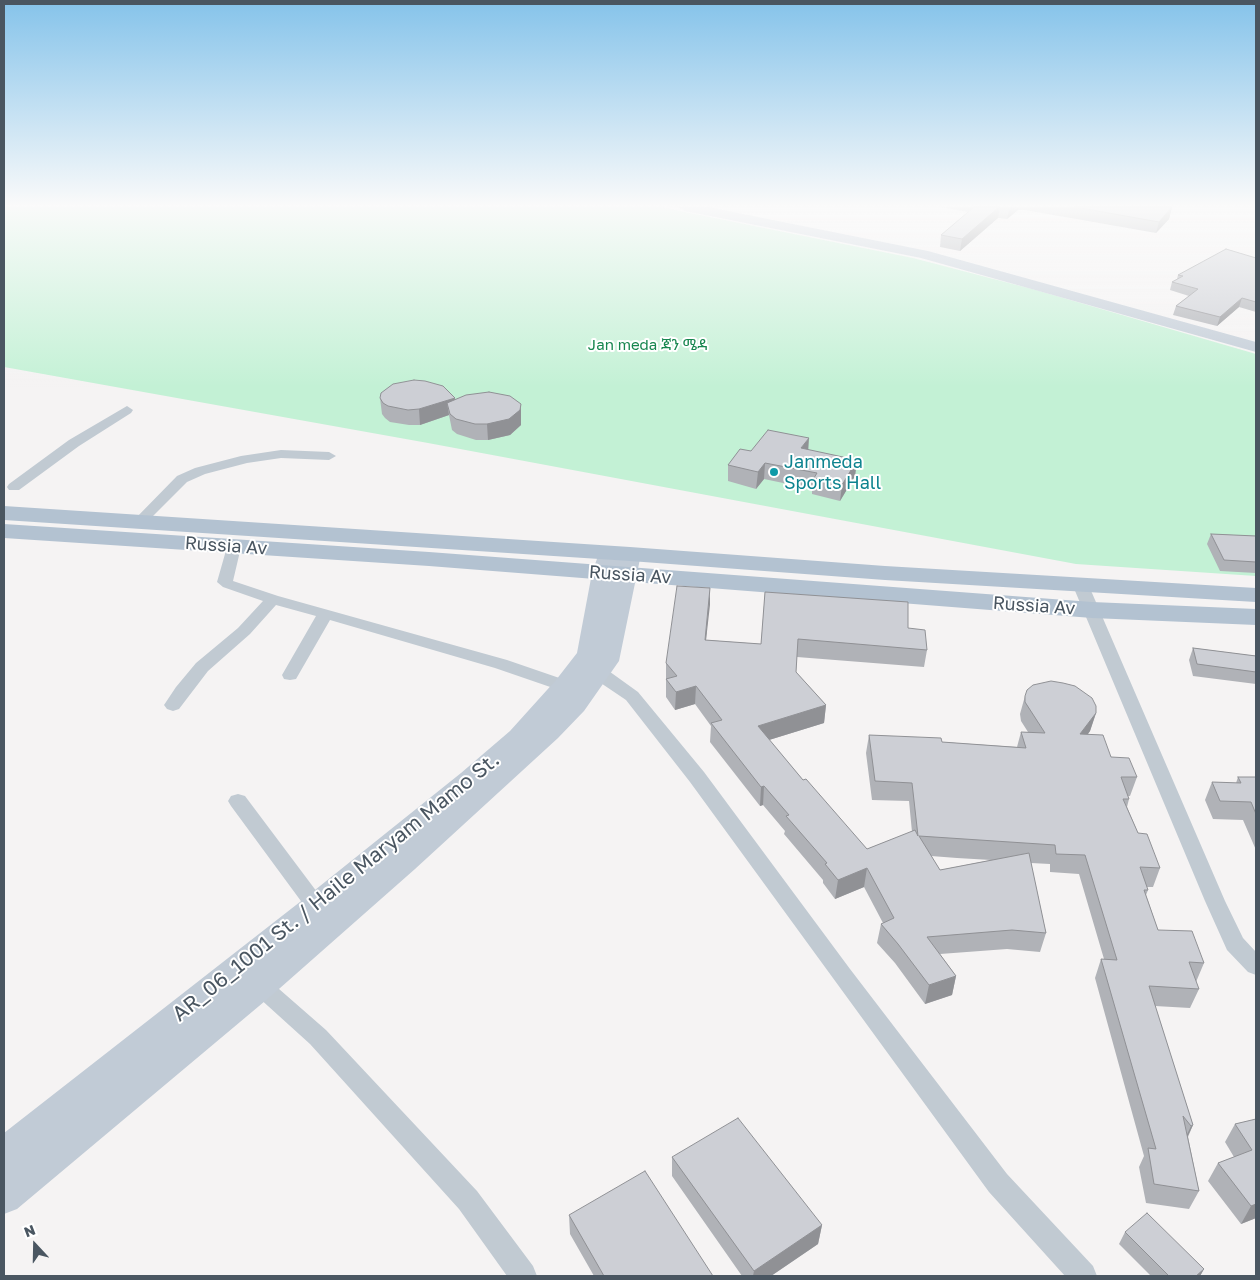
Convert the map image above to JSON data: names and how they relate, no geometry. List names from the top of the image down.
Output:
{
  "streets": {
    "main road": ["Russia Av", "AR_06_1001 St. / Haile Maryam Mamo St."]
  },
  "parks": ["Jan meda ጃን ሜዳ"],
  "places": ["Janmeda Sports Hall"],
  "north": "top"
}
